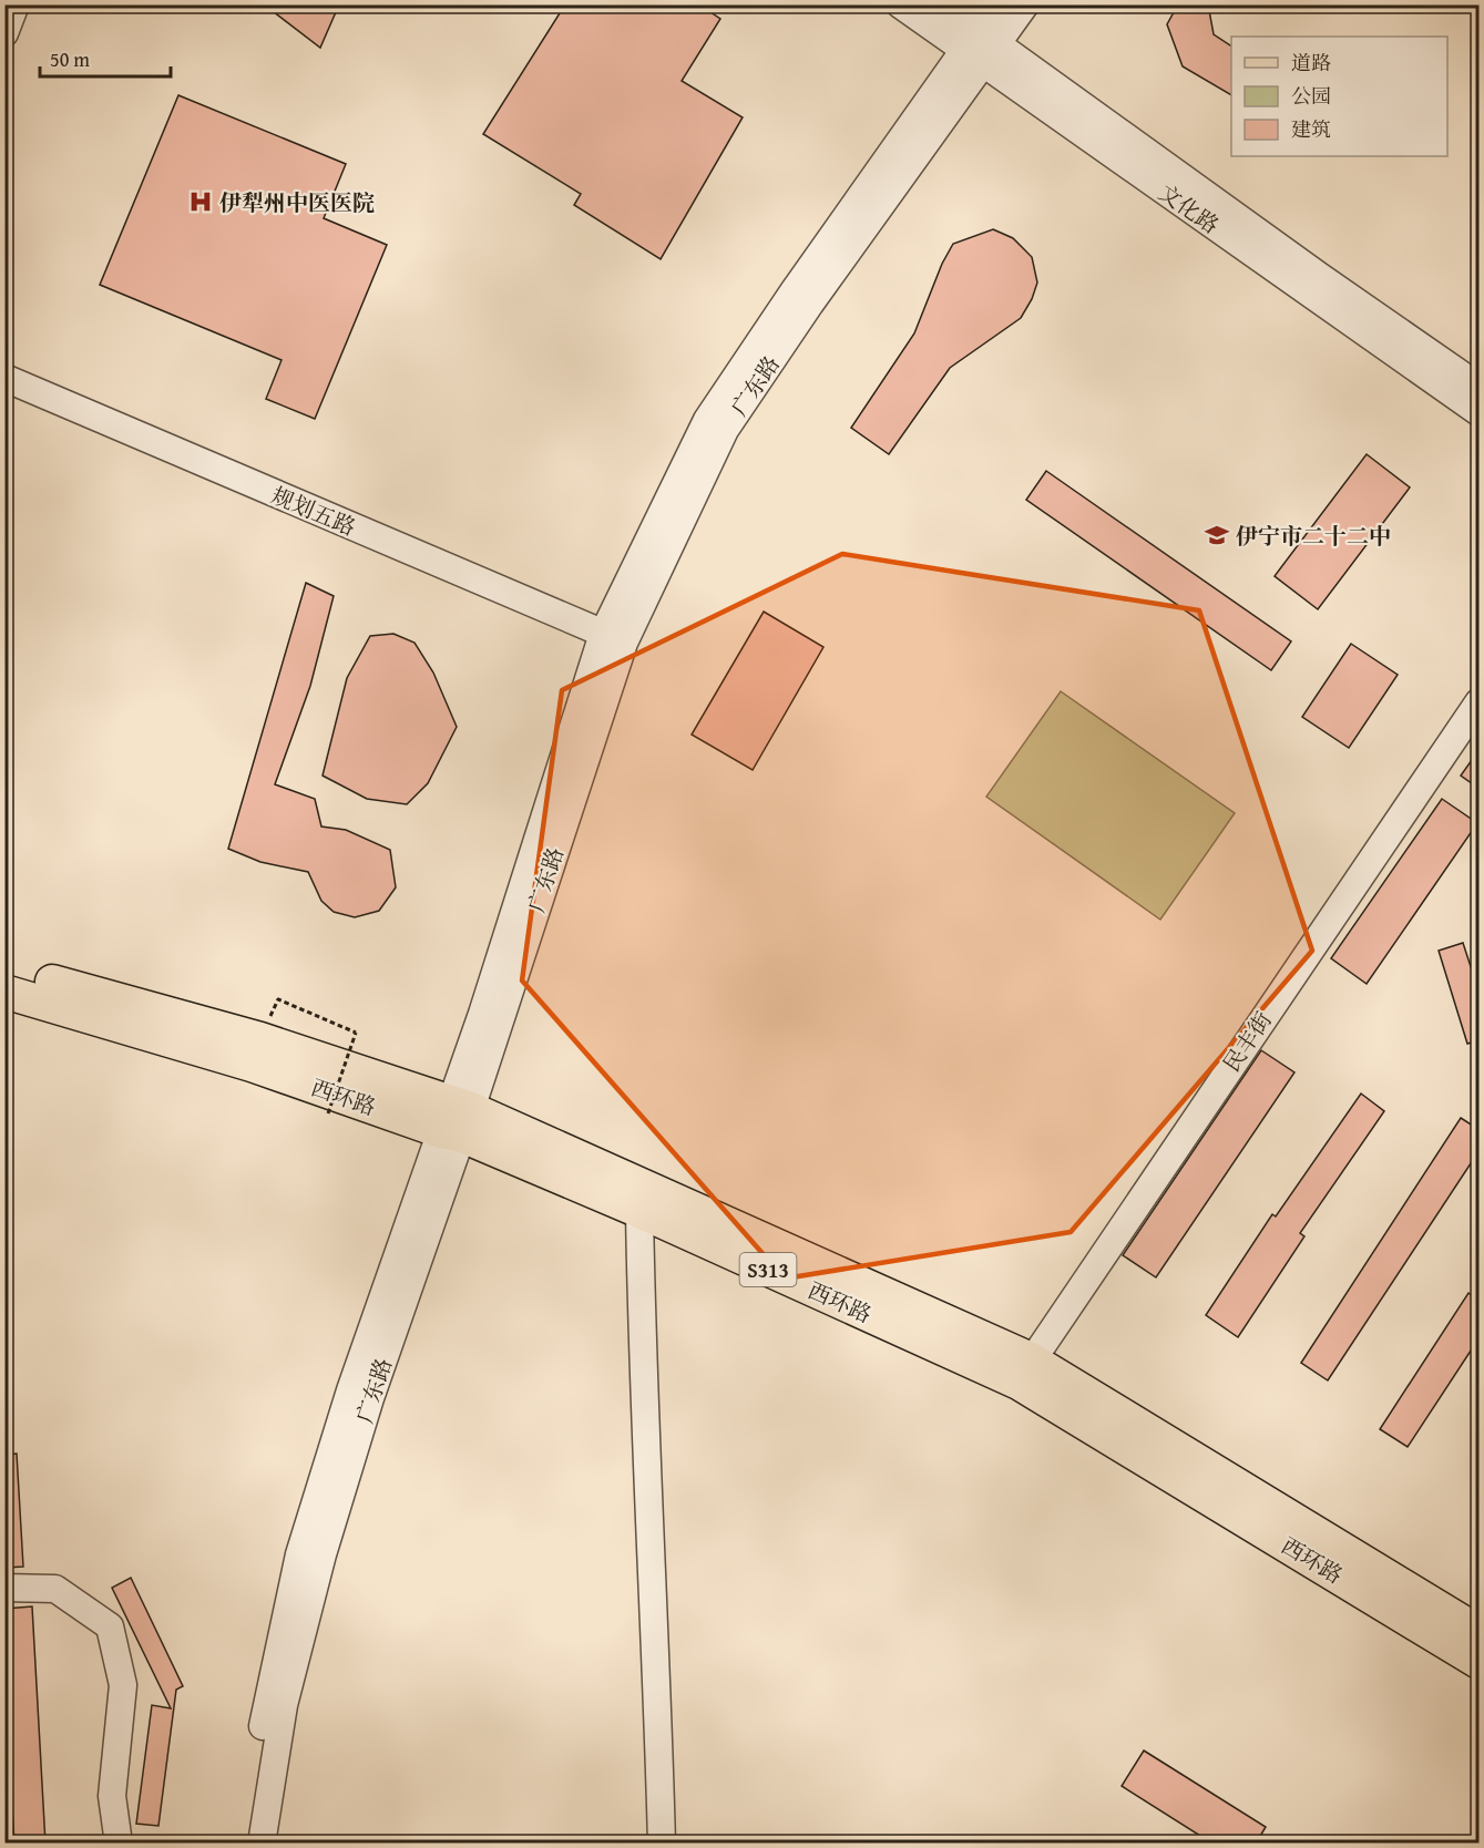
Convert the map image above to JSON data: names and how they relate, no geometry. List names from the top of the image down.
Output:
{
  "streets": {
    "main road": ["西环路", "S313"],
    "street": [
      "文化路",
      "广东路",
      "规划五路",
      "民丰街"
    ]
  },
  "crossings": [
    ["文化路", "广东路"],
    ["广东路", "规划五路"],
    ["广东路", "西环路"],
    ["民丰街", "西环路"]
  ],
  "places": {
    "hospital": ["伊犁州中医医院"],
    "school or university": ["伊宁市二十二中"]
  },
  "legend": ["道路", "公园", "建筑"],
  "scale_bar": "50 m"
}
